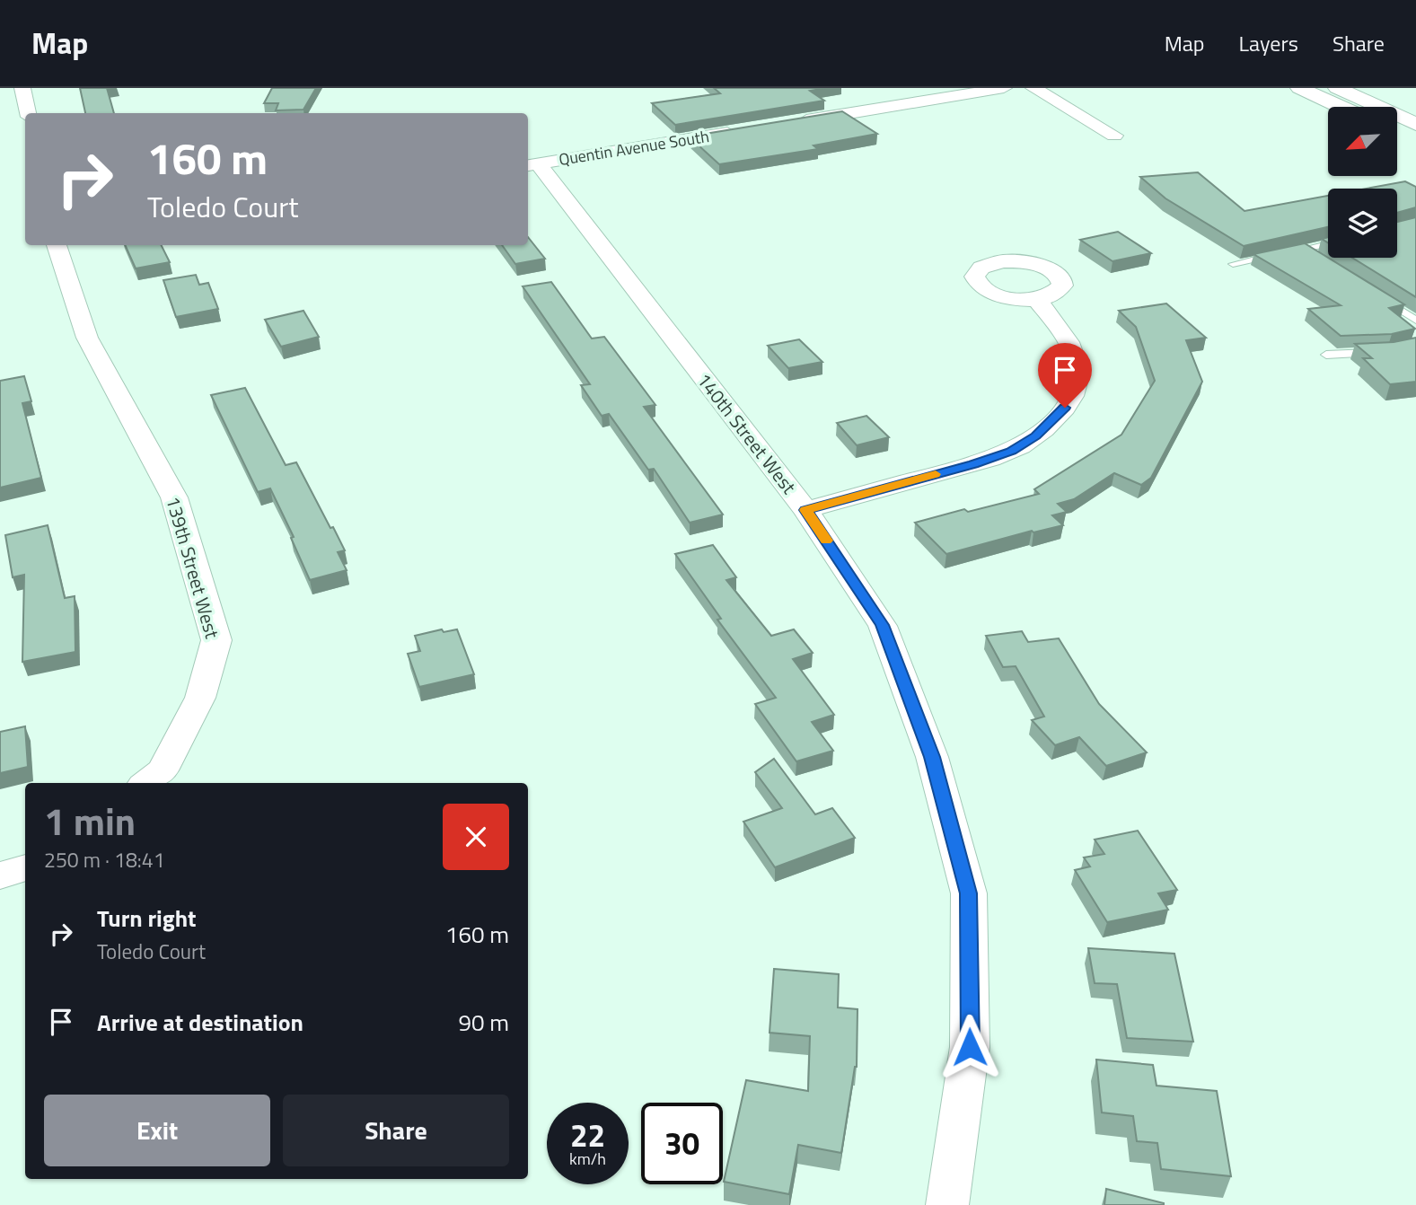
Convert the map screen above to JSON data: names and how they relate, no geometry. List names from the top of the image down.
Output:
{
  "streets": {
    "street": ["Quentin Avenue South", "140th Street West", "139th Street West"]
  },
  "crossings": [
    ["Quentin Avenue South", "140th Street West"]
  ],
  "north": "bottom left",
  "page": {
    "header": "Map",
    "nav": ["Map", "Layers", "Share"],
    "turn": ["160 m", "Toledo Court"],
    "heading": ["1 min", "250 m · 18:41"],
    "list": [
      {
        "name": "Turn right",
        "note": "Toledo Court",
        "value": "160 m"
      },
      {
        "name": "Arrive at destination",
        "value": "90 m"
      }
    ],
    "buttons": ["Exit", "Share"],
    "speed": "22 km/h",
    "limit": "30"
  }
}
